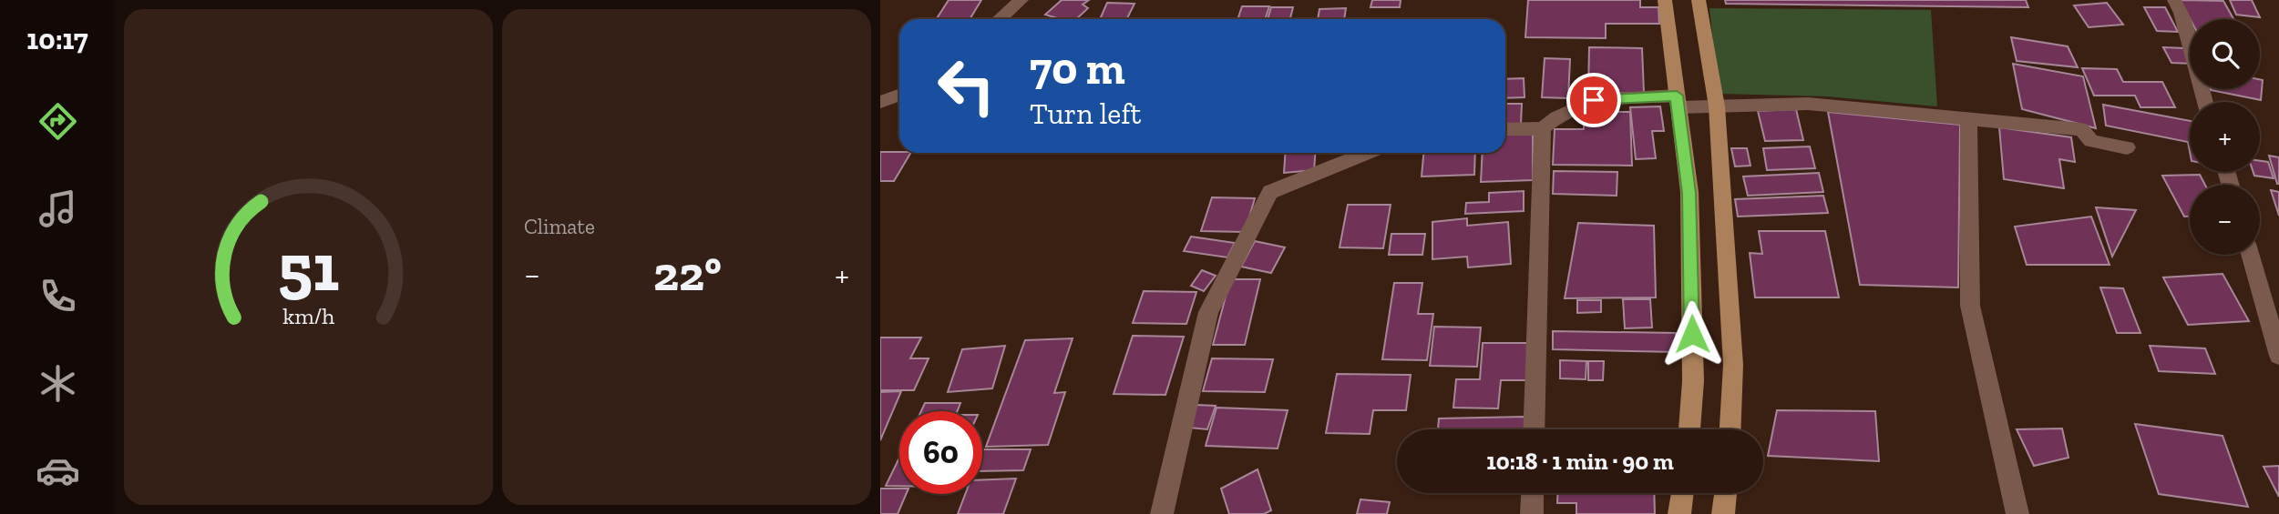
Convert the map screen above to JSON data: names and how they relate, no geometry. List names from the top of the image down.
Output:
{
  "page": {
    "tabs": "10:17",
    "tile": "Climate",
    "map_buttons": ["+", "−"],
    "turn": ["70 m", "Turn left"],
    "heat": ["−", "22°", "+"],
    "limit": "60",
    "trip": "10:18 · 1 min · 90 m",
    "gauge": ["51", "km/h"]
  }
}
